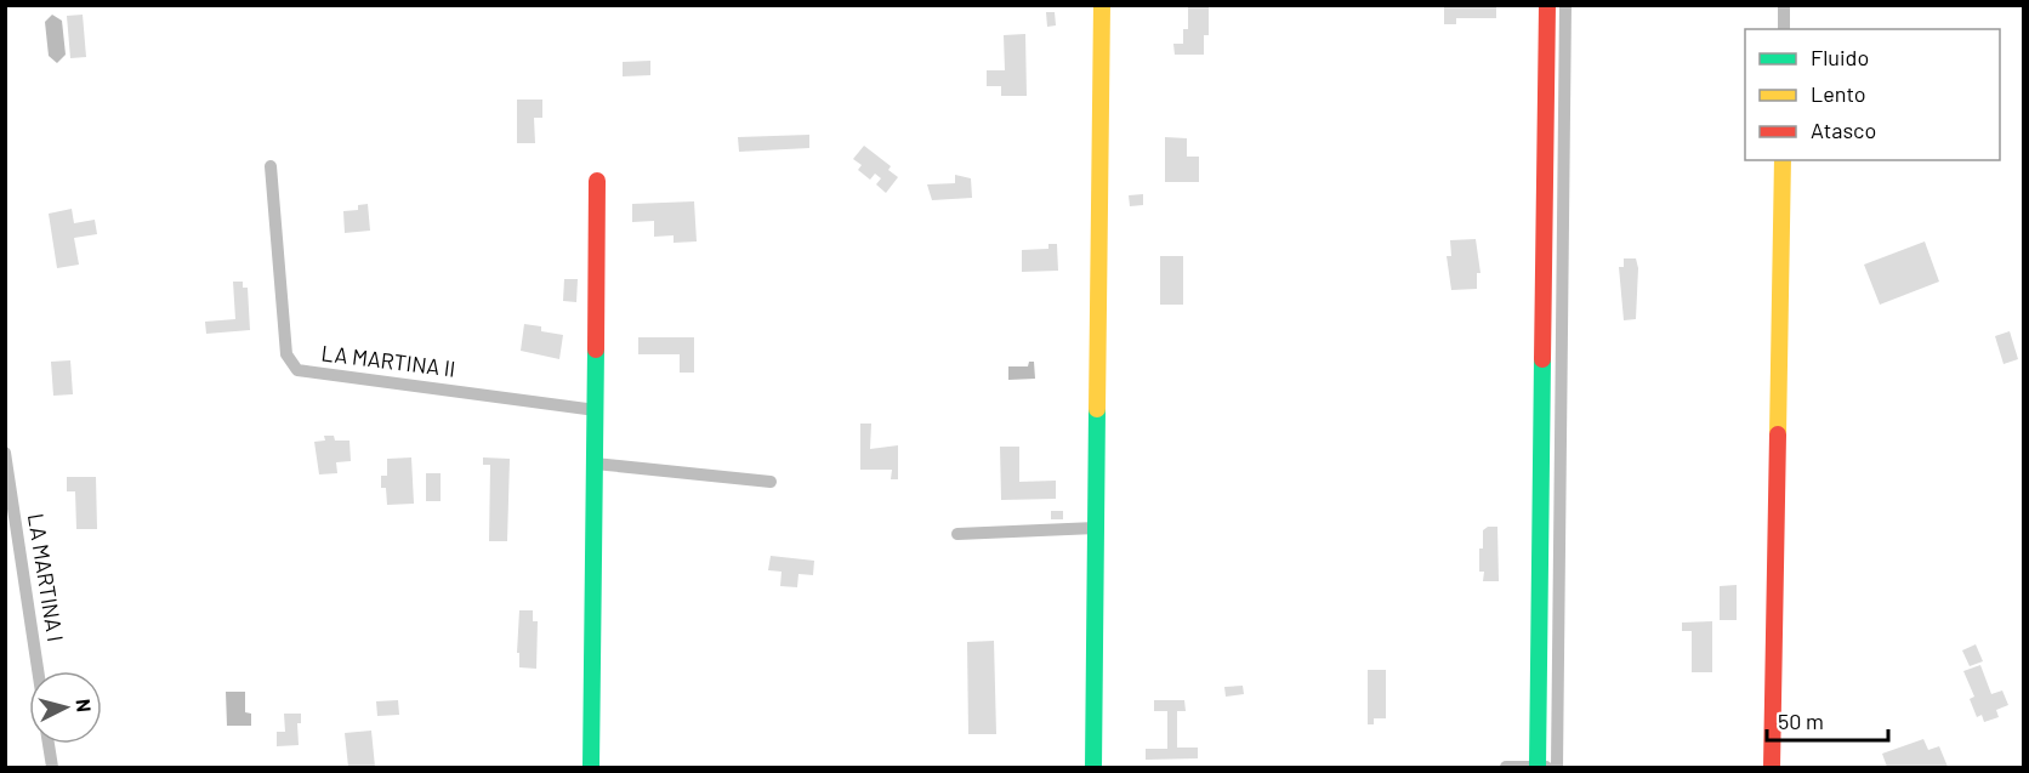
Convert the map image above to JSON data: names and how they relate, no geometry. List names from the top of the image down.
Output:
{
  "streets": {
    "street": ["LA MARTINA II", "LA MARTINA I"]
  },
  "legend": ["Fluido", "Lento", "Atasco"],
  "scale_bar": "50 m",
  "north": "right"
}
